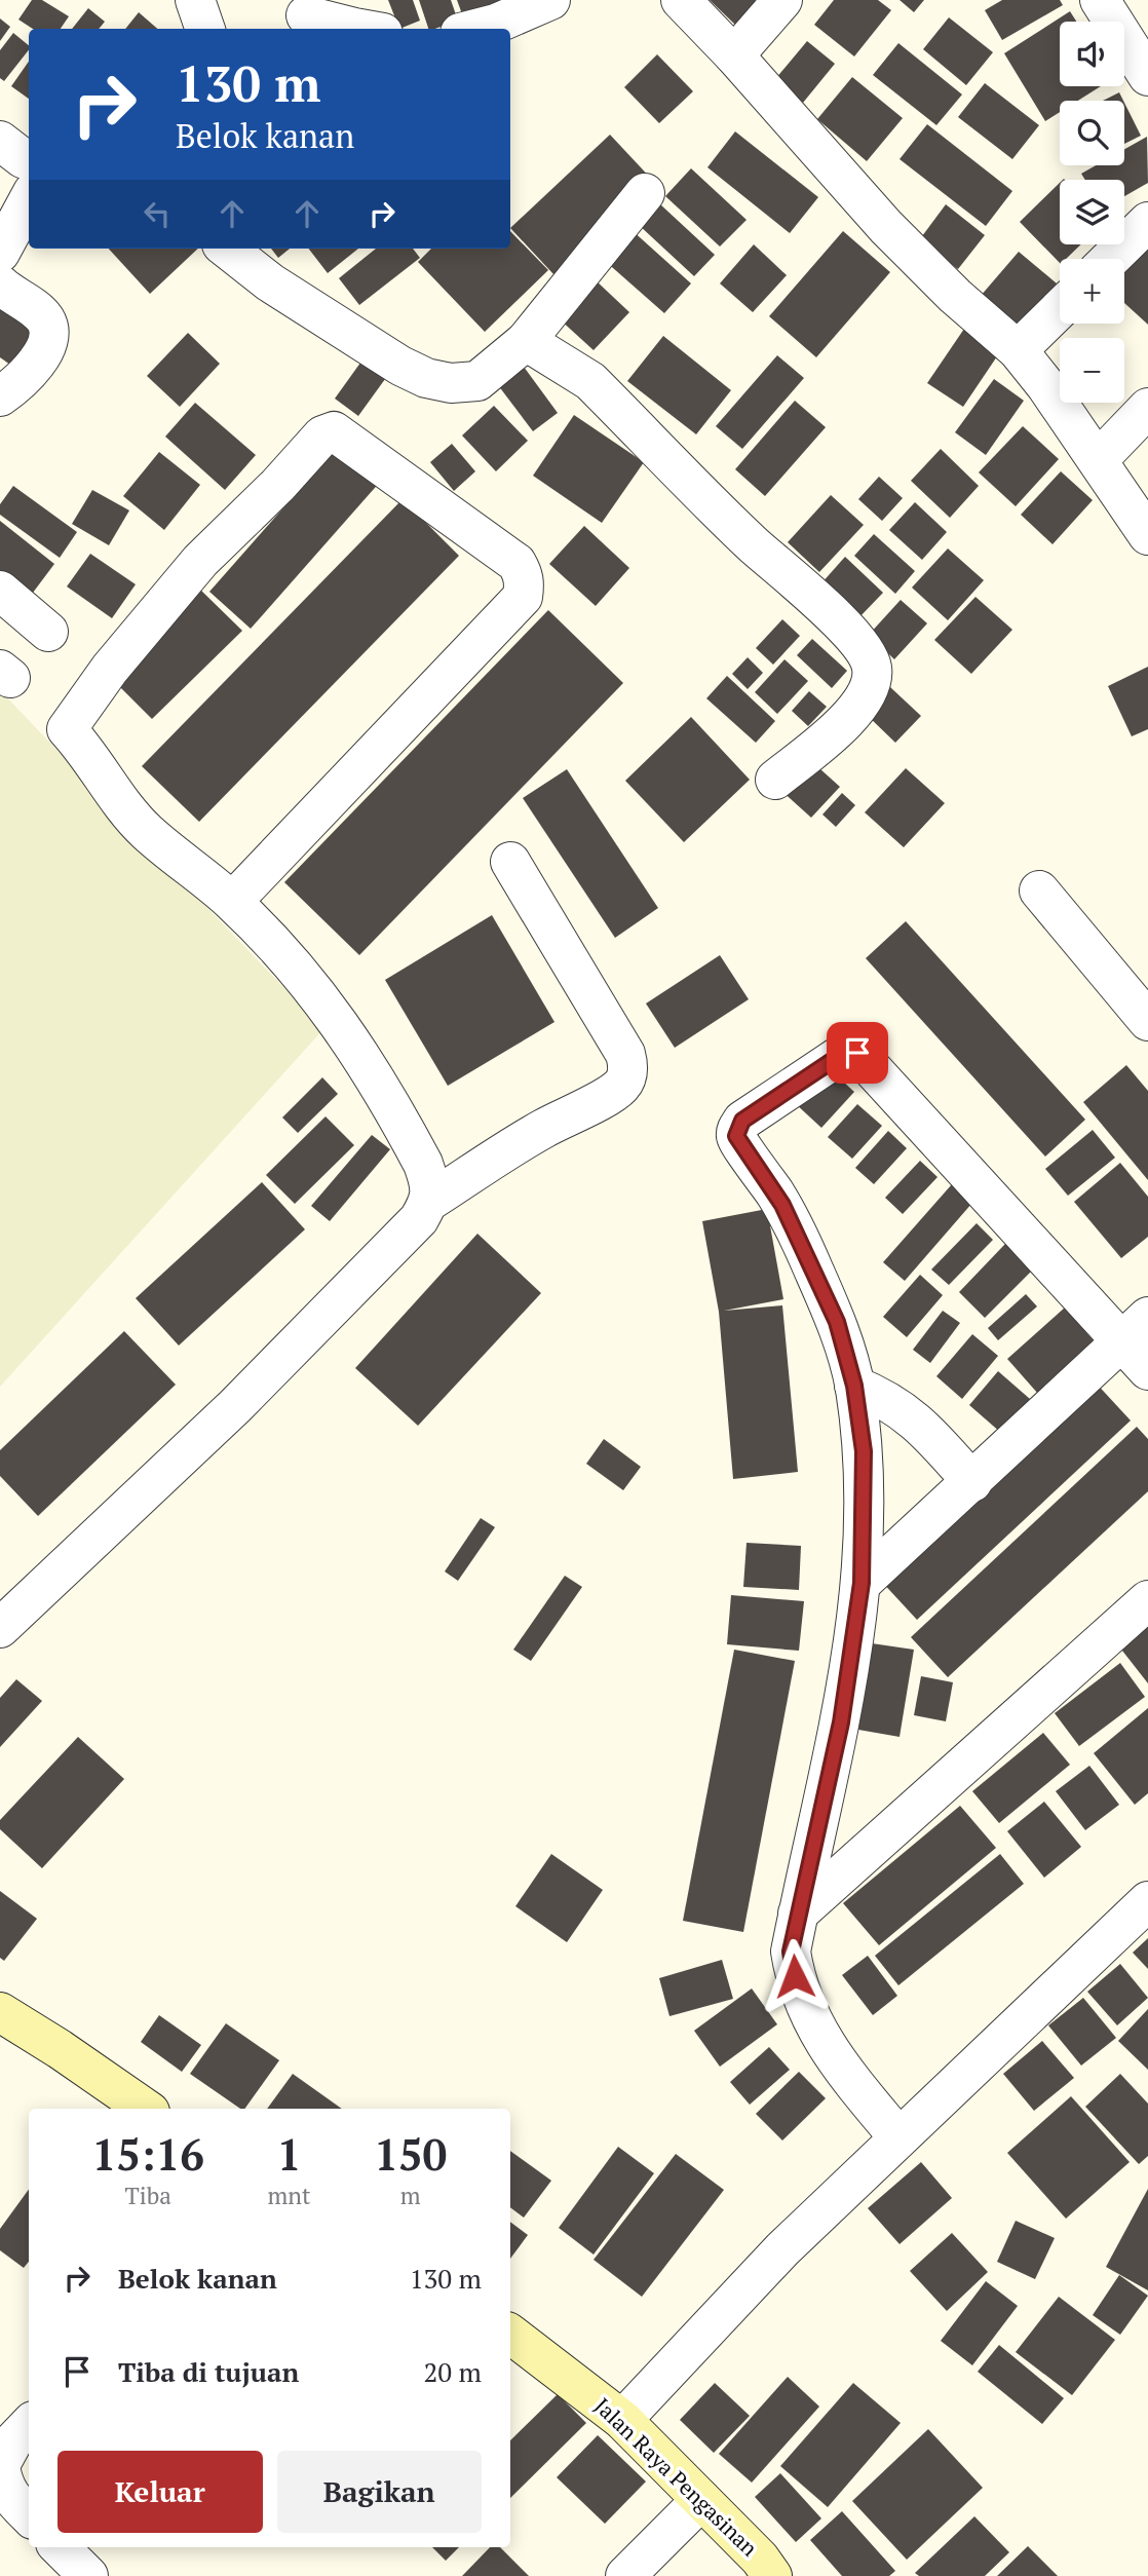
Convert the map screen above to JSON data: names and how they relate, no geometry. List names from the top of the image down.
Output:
{
  "streets": {
    "main road": ["Jalan Raya Pengasinan"]
  },
  "page": {
    "map_buttons": ["+", "−"],
    "turn": ["130 m", "Belok kanan"],
    "eta": [
      "15:16",
      "Tiba",
      "1",
      "mnt",
      "150",
      "m"
    ],
    "list": [
      {
        "name": "Belok kanan",
        "value": "130 m"
      },
      {
        "name": "Tiba di tujuan",
        "value": "20 m"
      }
    ],
    "buttons": ["Keluar", "Bagikan"]
  }
}
